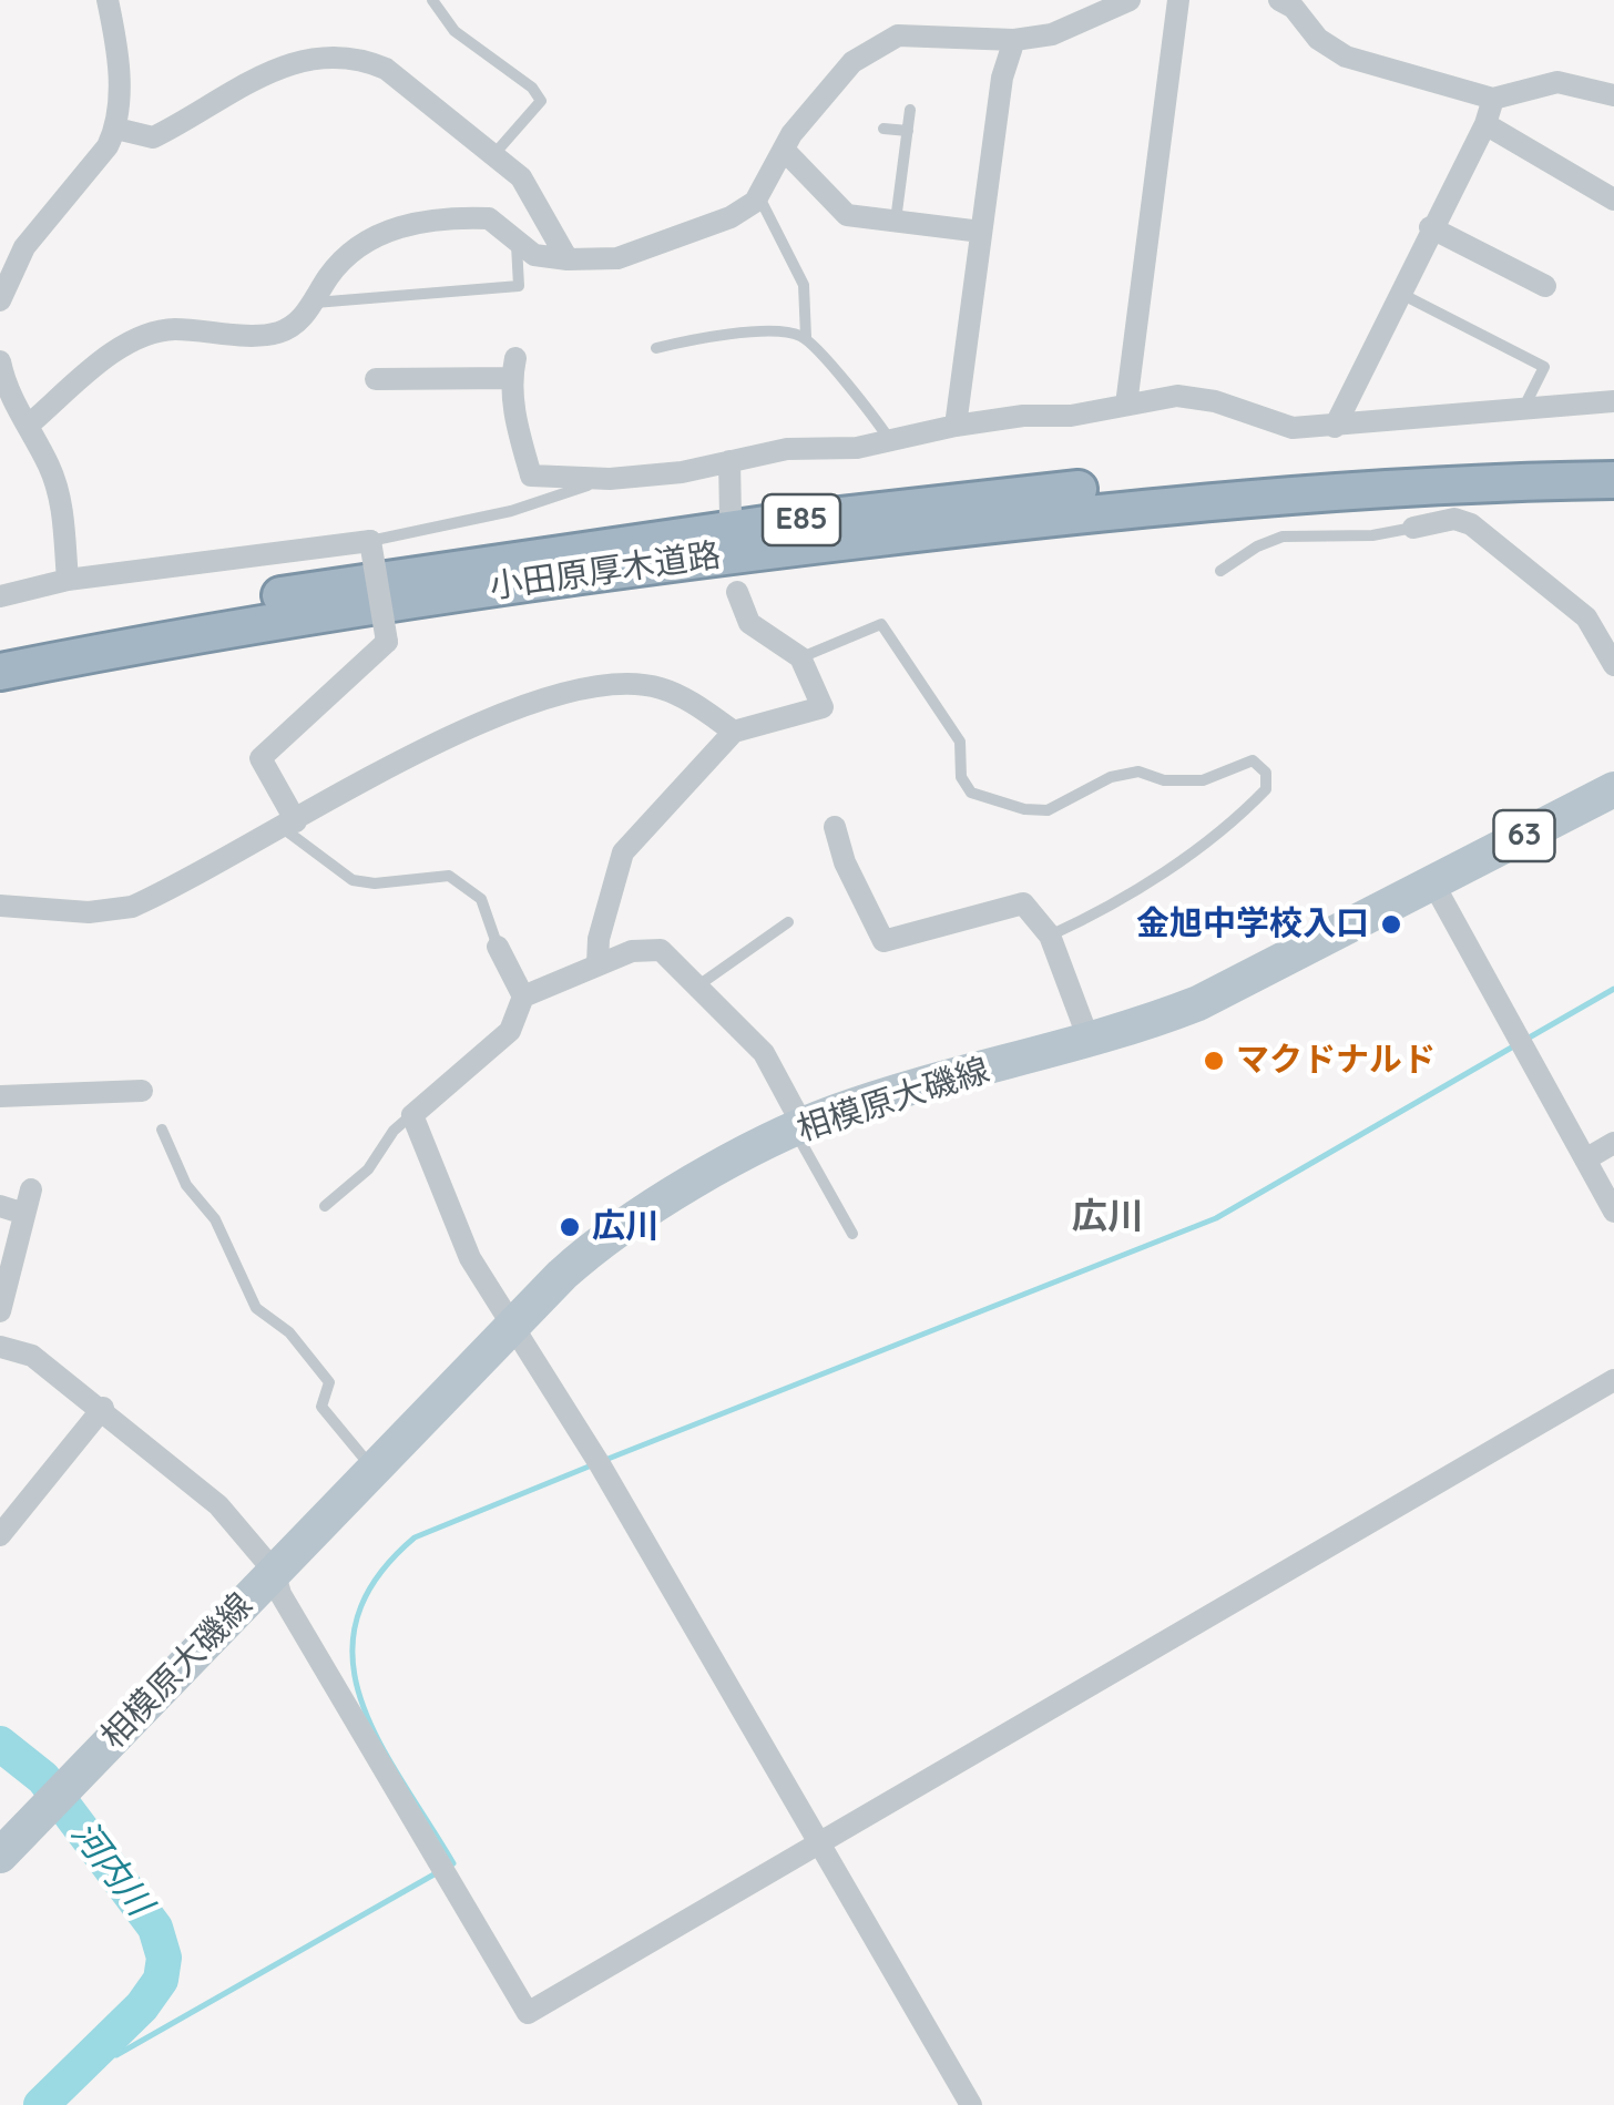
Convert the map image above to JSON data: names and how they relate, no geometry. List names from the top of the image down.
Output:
{
  "streets": {
    "highway": ["E85", "小田原厚木道路"],
    "main road": ["63", "相模原大磯線"]
  },
  "districts": ["広川"],
  "water": ["河内川"],
  "places": ["金旭中学校入口", "マクドナルド", "広川"]
}
